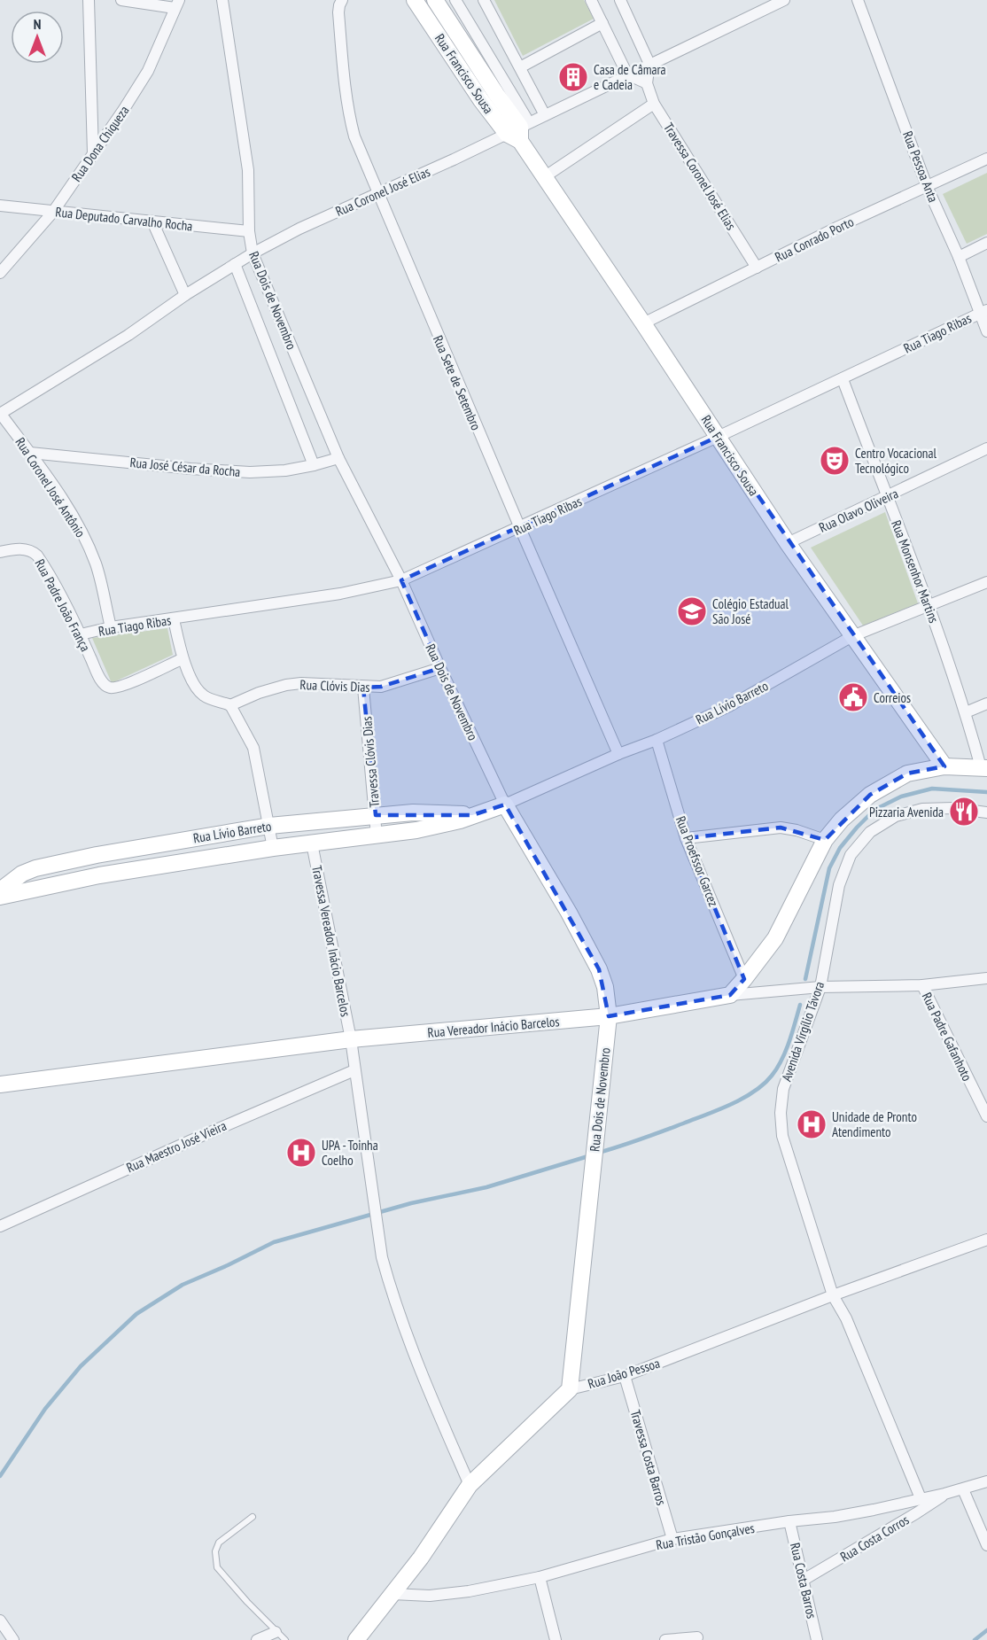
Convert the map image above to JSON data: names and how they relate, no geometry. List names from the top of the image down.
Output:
{
  "streets": {
    "street": [
      "Rua Francisco Sousa",
      "Rua Dona Chiqueza",
      "Rua Pessoa Anta",
      "Travessa Coronel José Elias",
      "Rua Coronel José Elias",
      "Rua Deputado Carvalho Rocha",
      "Rua Conrado Porto",
      "Rua Dois de Novembro",
      "Rua Tiago Ribas",
      "Rua Sete de Setembro",
      "Rua José César da Rocha",
      "Rua Coronel José Antônio",
      "Rua Olavo Oliveira",
      "Rua Monsenhor Martins",
      "Rua Padre João França",
      "Rua Clóvis Dias",
      "Rua Lívio Barreto",
      "Travessa Clóvis Dias",
      "Rua Proefssor Garcez",
      "Travessa Vereador Inácio Barcelos",
      "Rua Vereador Inácio Barcelos",
      "Avenida Virgílio Távora",
      "Rua Padre Gafanhoto",
      "Rua Maestro José Vieira",
      "Rua João Pessoa",
      "Travessa Costa Barros",
      "Rua Tristão Gonçalves",
      "Rua Costa Corros",
      "Rua Costa Barros"
    ]
  },
  "crossings": [
    ["Rua Francisco Sousa", "Rua Coronel José Elias"],
    ["Rua Francisco Sousa", "Rua Conrado Porto"],
    ["Rua Francisco Sousa", "Rua Tiago Ribas"],
    ["Rua Francisco Sousa", "Rua Olavo Oliveira"],
    ["Rua Francisco Sousa", "Rua Lívio Barreto"],
    ["Rua Dona Chiqueza", "Rua Deputado Carvalho Rocha"],
    ["Rua Pessoa Anta", "Rua Conrado Porto"],
    ["Rua Pessoa Anta", "Rua Tiago Ribas"],
    ["Travessa Coronel José Elias", "Rua Coronel José Elias"],
    ["Travessa Coronel José Elias", "Rua Conrado Porto"],
    ["Rua Coronel José Elias", "Rua Dois de Novembro"],
    ["Rua Coronel José Elias", "Rua Sete de Setembro"],
    ["Rua Coronel José Elias", "Rua Coronel José Antônio"],
    ["Rua Deputado Carvalho Rocha", "Rua Dois de Novembro"],
    ["Rua Dois de Novembro", "Rua Tiago Ribas"],
    ["Rua Dois de Novembro", "Rua José César da Rocha"],
    ["Rua Dois de Novembro", "Rua Clóvis Dias"],
    ["Rua Dois de Novembro", "Rua Lívio Barreto"],
    ["Rua Dois de Novembro", "Rua Vereador Inácio Barcelos"],
    ["Rua Dois de Novembro", "Rua João Pessoa"],
    ["Rua Tiago Ribas", "Rua Sete de Setembro"],
    ["Rua Tiago Ribas", "Rua Coronel José Antônio"],
    ["Rua Tiago Ribas", "Rua Monsenhor Martins"],
    ["Rua Tiago Ribas", "Rua Padre João França"],
    ["Rua Sete de Setembro", "Rua Lívio Barreto"],
    ["Rua José César da Rocha", "Rua Coronel José Antônio"],
    ["Rua Olavo Oliveira", "Rua Monsenhor Martins"],
    ["Rua Monsenhor Martins", "Rua Lívio Barreto"],
    ["Rua Clóvis Dias", "Travessa Clóvis Dias"],
    ["Rua Lívio Barreto", "Travessa Clóvis Dias"],
    ["Rua Lívio Barreto", "Rua Proefssor Garcez"],
    ["Rua Lívio Barreto", "Travessa Vereador Inácio Barcelos"],
    ["Travessa Vereador Inácio Barcelos", "Rua Vereador Inácio Barcelos"],
    ["Travessa Vereador Inácio Barcelos", "Rua Maestro José Vieira"],
    ["Travessa Vereador Inácio Barcelos", "Rua João Pessoa"],
    ["Rua Vereador Inácio Barcelos", "Avenida Virgílio Távora"],
    ["Rua Vereador Inácio Barcelos", "Rua Padre Gafanhoto"],
    ["Avenida Virgílio Távora", "Rua João Pessoa"],
    ["Avenida Virgílio Távora", "Rua Tristão Gonçalves"],
    ["Rua João Pessoa", "Travessa Costa Barros"],
    ["Rua João Pessoa", "Rua Tristão Gonçalves"],
    ["Travessa Costa Barros", "Rua Tristão Gonçalves"],
    ["Rua Tristão Gonçalves", "Rua Costa Corros"],
    ["Rua Tristão Gonçalves", "Rua Costa Barros"],
    ["Rua Costa Corros", "Rua Costa Barros"]
  ],
  "places": {
    "building": ["Casa de Câmara e Cadeia"],
    "theatre": ["Centro Vocacional Tecnológico"],
    "school or university": ["Colégio Estadual São José"],
    "public building": ["Correios"],
    "restaurant": ["Pizzaria Avenida"],
    "hospital": ["Unidade de Pronto Atendimento", "UPA - Toinha Coelho"]
  },
  "north": "top"
}
